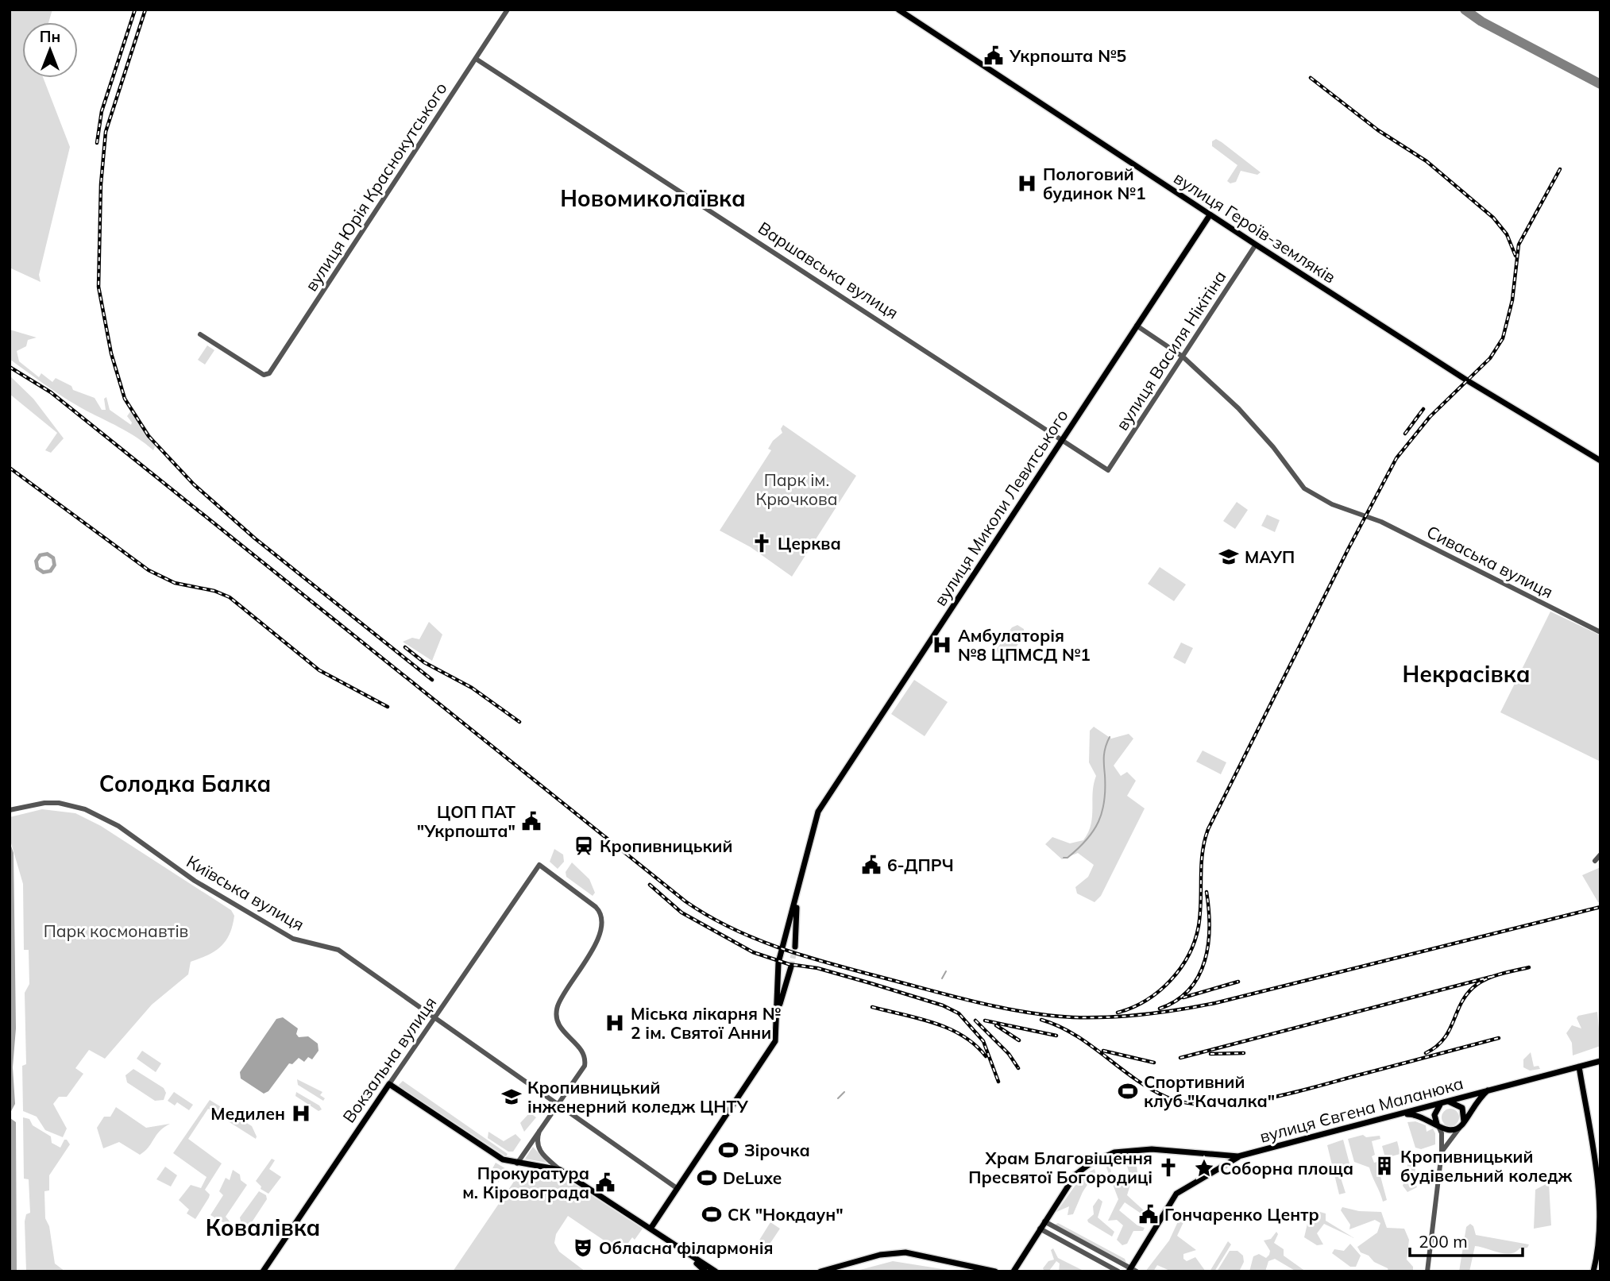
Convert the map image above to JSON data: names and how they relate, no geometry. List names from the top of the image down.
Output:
{
  "streets": {
    "main road": [
      "вулиця Героїв-земляків",
      "вулиця Миколи Левитського",
      "Вокзальна вулиця",
      "вулиця Євгена Маланюка"
    ],
    "street": [
      "вулиця Юрія Краснокутського",
      "Варшавська вулиця",
      "вулиця Василя Нікітіна",
      "Сиваська вулиця",
      "Київська вулиця"
    ]
  },
  "crossings": [
    ["вулиця Юрія Краснокутського", "Варшавська вулиця"],
    ["вулиця Героїв-земляків", "вулиця Василя Нікітіна"],
    ["вулиця Героїв-земляків", "вулиця Миколи Левитського"],
    ["Варшавська вулиця", "вулиця Василя Нікітіна"],
    ["Варшавська вулиця", "вулиця Миколи Левитського"],
    ["вулиця Василя Нікітіна", "Сиваська вулиця"],
    ["вулиця Миколи Левитського", "Сиваська вулиця"],
    ["Київська вулиця", "Вокзальна вулиця"]
  ],
  "districts": [
    "Новомиколаївка",
    "Некрасівка",
    "Солодка Балка",
    "Ковалівка"
  ],
  "parks": ["Парк ім. Крючкова", "Парк космонавтів"],
  "places": {
    "public building": [
      "Укрпошта №5",
      "ЦОП ПАТ \"Укрпошта\"",
      "6-ДПРЧ",
      "Прокуратура м. Кіровограда",
      "Гончаренко Центр"
    ],
    "hospital": [
      "Пологовий будинок №1",
      "Амбулаторія №8 ЦПМСД №1",
      "Міська лікарня № 2 ім. Святої Анни",
      "Медилен"
    ],
    "church": ["Церква", "Храм Благовіщення Пресвятої Богородиці"],
    "school or university": ["МАУП", "Кропивницький інженерний коледж ЦНТУ"],
    "station": ["Кропивницький"],
    "sports": [
      "Спортивний клуб \"Качалка\"",
      "Зірочка",
      "DeLuxe",
      "СК \"Нокдаун\""
    ],
    "building": ["Кропивницький будівельний коледж"],
    "place": ["Соборна площа"],
    "theatre": ["Обласна філармонія"]
  },
  "scale_bar": "200 m",
  "north": "top"
}
